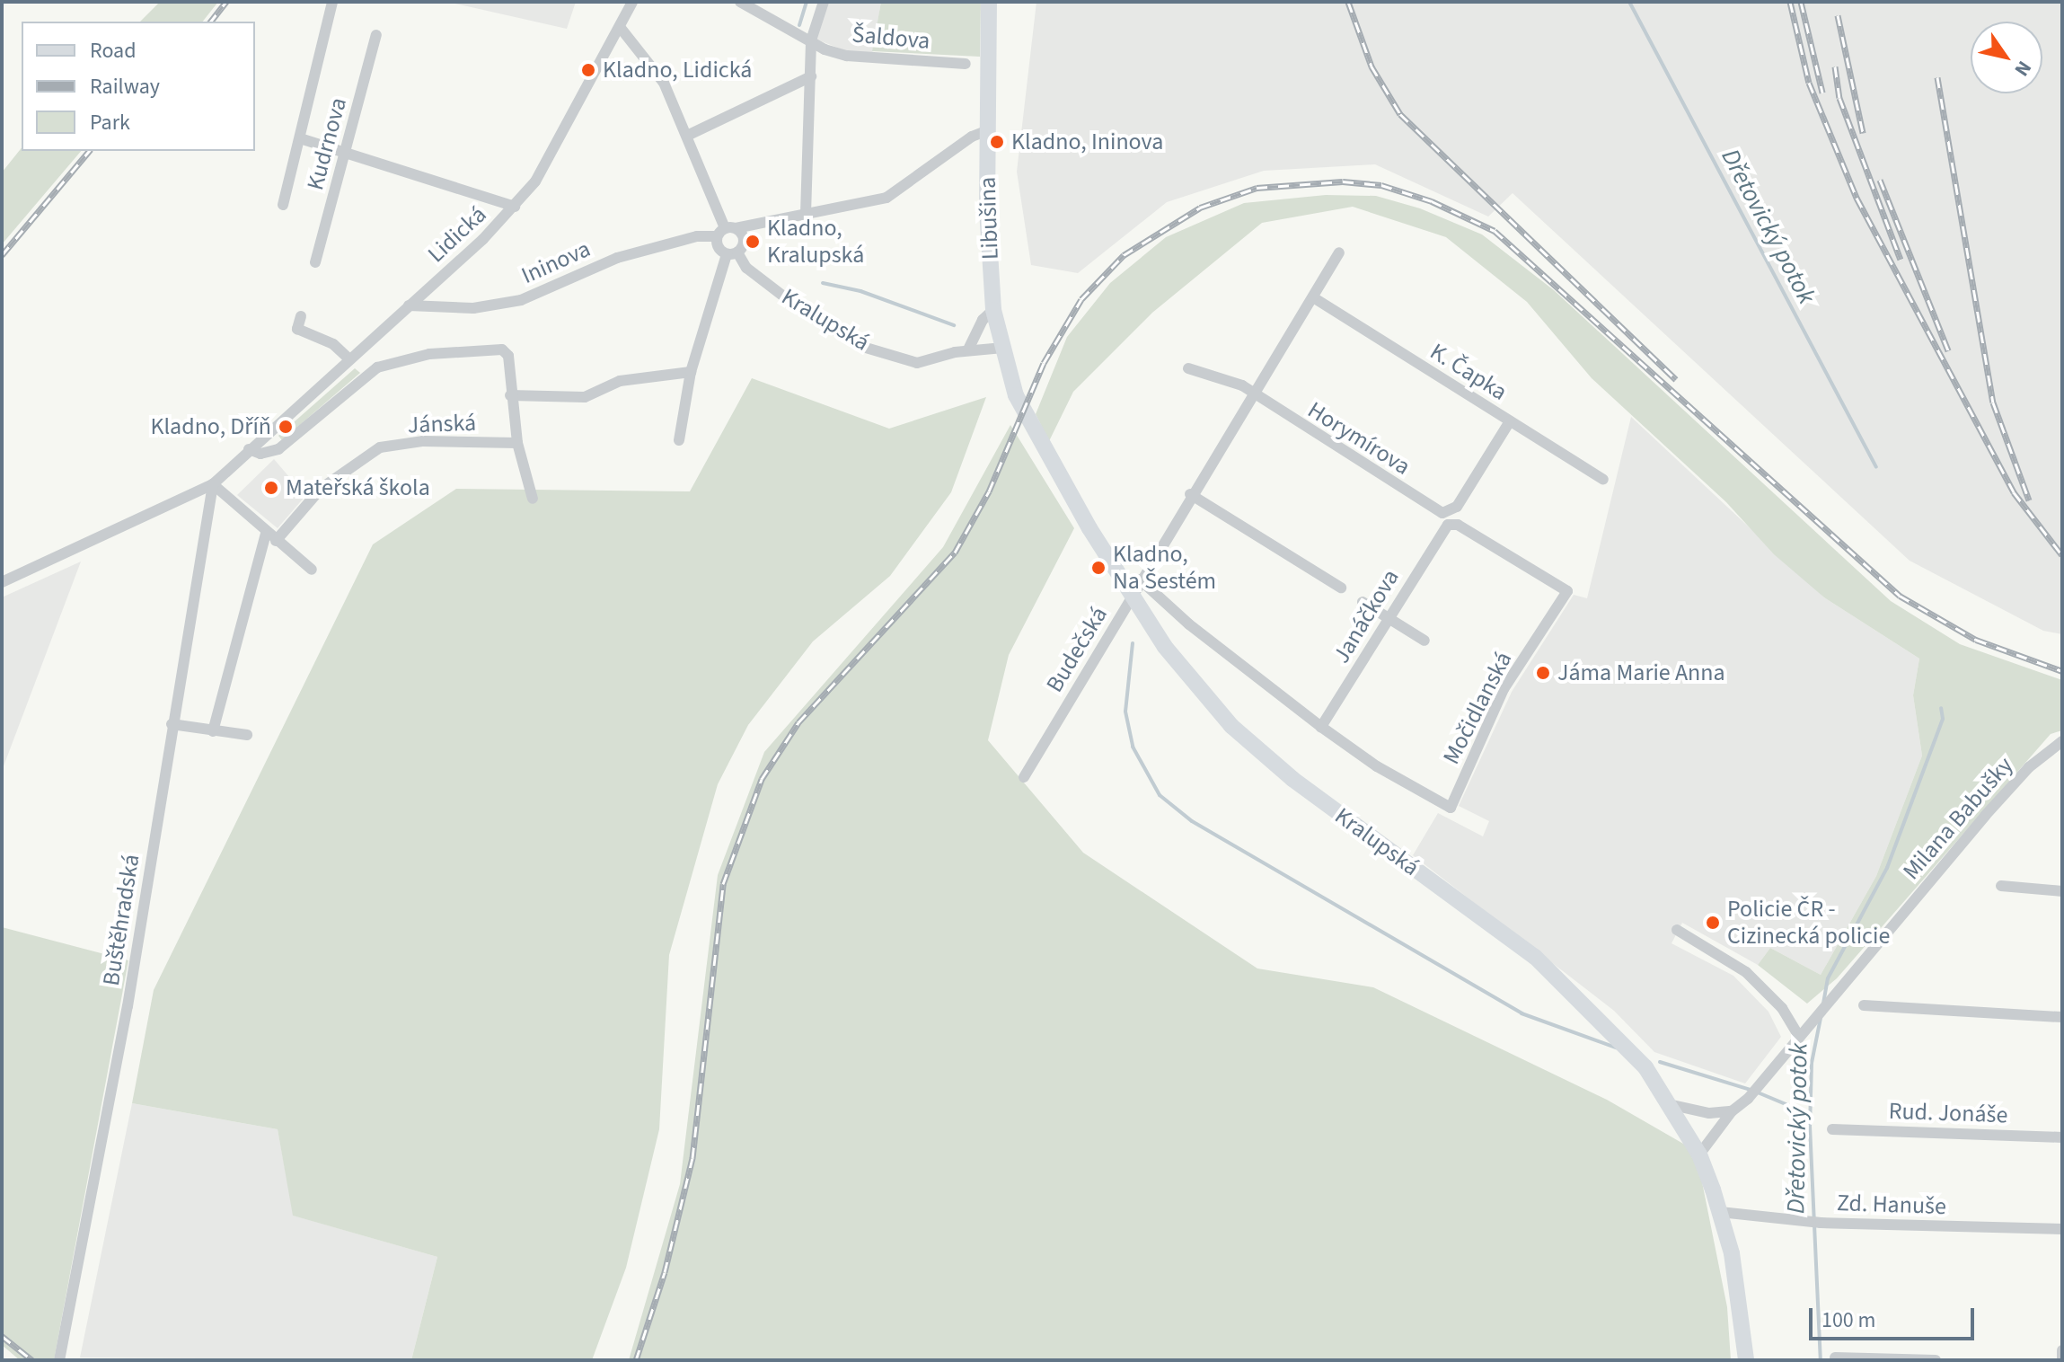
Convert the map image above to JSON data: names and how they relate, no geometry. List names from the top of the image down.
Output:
{
  "streets": {
    "main road": ["Libušina", "Kralupská"],
    "street": [
      "Šaldova",
      "Kudrnova",
      "Lidická",
      "Ininova",
      "K. Čapka",
      "Jánská",
      "Horymírova",
      "Janáčkova",
      "Budečská",
      "Močidlanská",
      "Milana Babušky",
      "Buštěhradská",
      "Rud. Jonáše",
      "Zd. Hanuše"
    ]
  },
  "crossings": [
    ["Libušina", "Ininova"],
    ["Libušina", "Kralupská"],
    ["Lidická", "Ininova"],
    ["Lidická", "Buštěhradská"],
    ["Kralupská", "Budečská"],
    ["Kralupská", "Milana Babušky"],
    ["Kralupská", "Zd. Hanuše"],
    ["K. Čapka", "Horymírova"],
    ["K. Čapka", "Budečská"],
    ["Horymírova", "Budečská"],
    ["Janáčkova", "Močidlanská"]
  ],
  "water": ["Dřetovický potok"],
  "places": [
    "Kladno, Lidická",
    "Kladno, Ininova",
    "Kladno, Kralupská",
    "Kladno, Dříň",
    "Mateřská škola",
    "Kladno, Na Šestém",
    "Jáma Marie Anna",
    "Policie ČR - Cizinecká policie"
  ],
  "legend": ["Road", "Railway", "Park"],
  "scale_bar": "100 m",
  "north": "bottom right"
}
